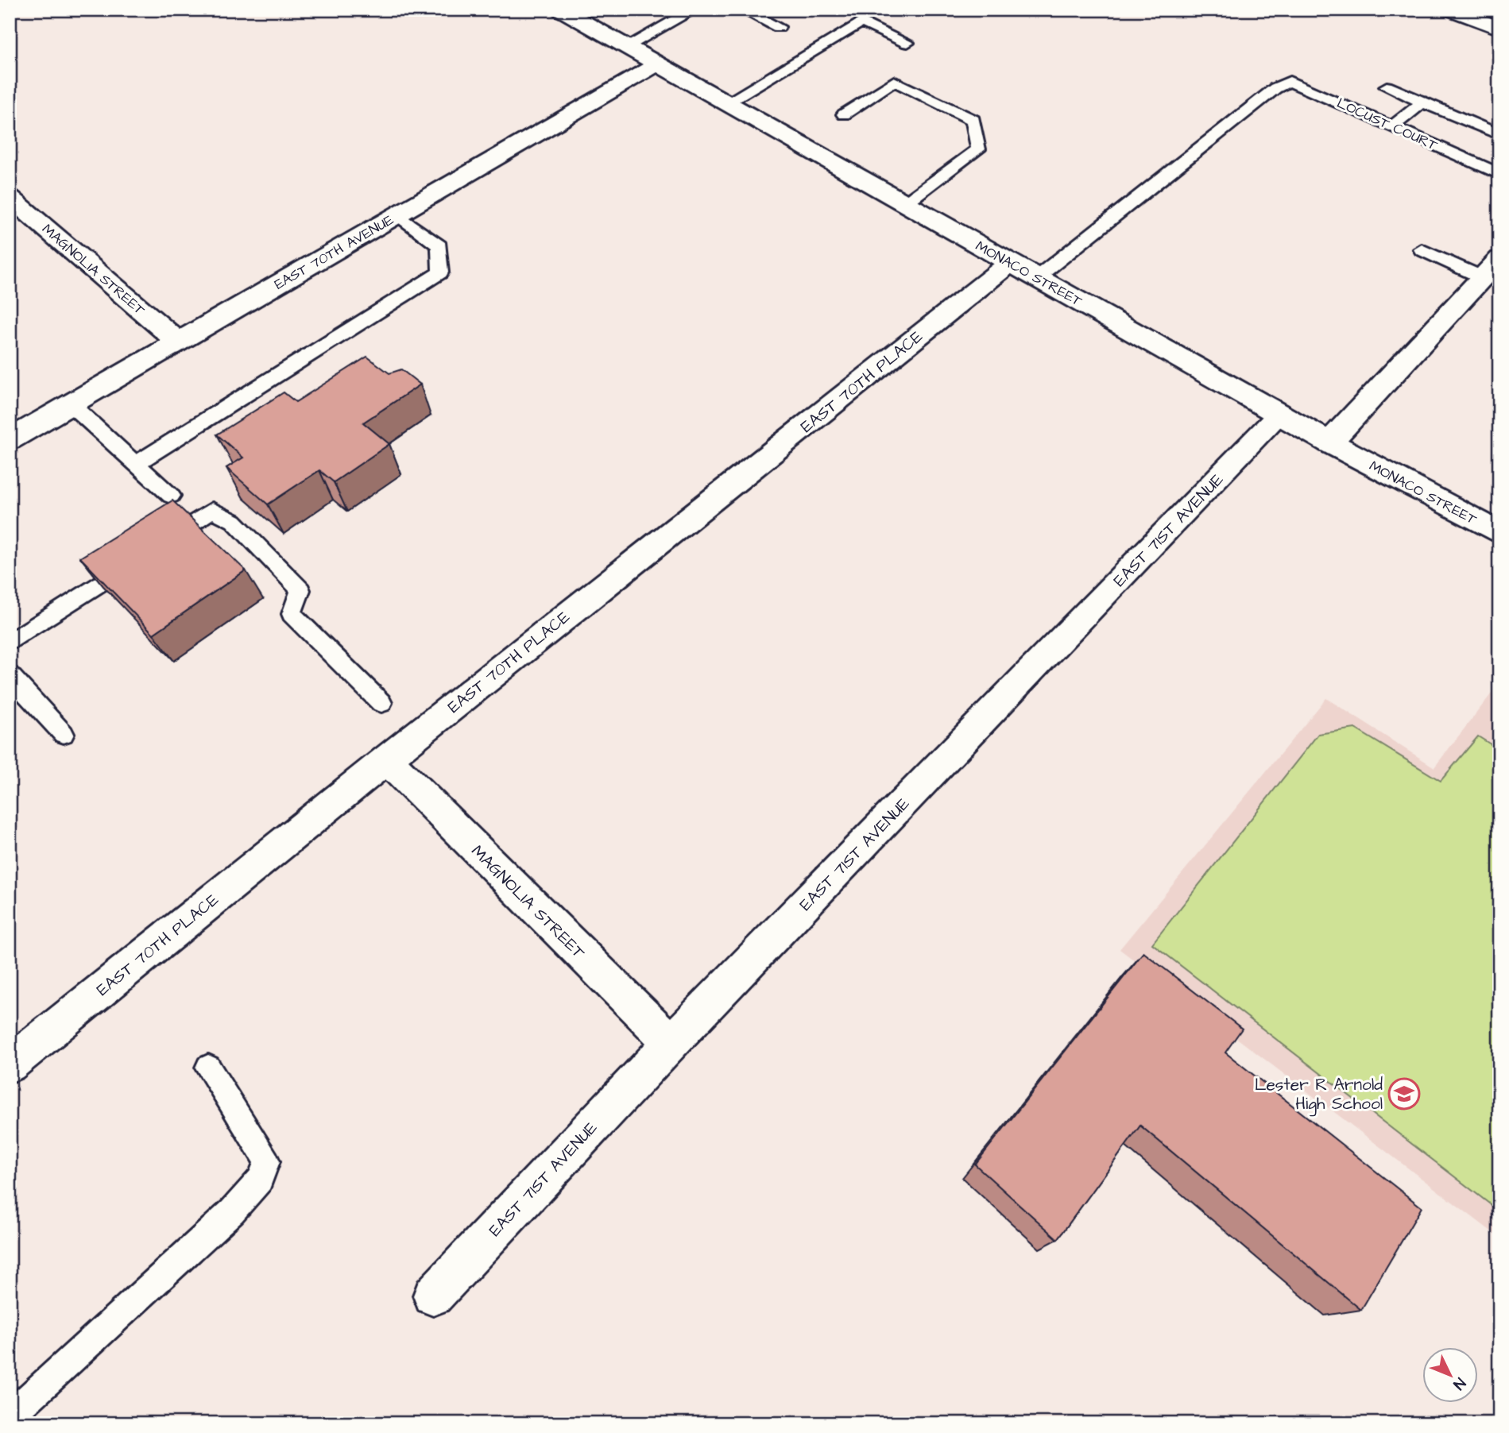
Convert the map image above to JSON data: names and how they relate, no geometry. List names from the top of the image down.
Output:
{
  "streets": {
    "street": [
      "EAST 70TH AVENUE",
      "MAGNOLIA STREET",
      "MONACO STREET",
      "EAST 70TH PLACE",
      "EAST 71ST AVENUE"
    ],
    "lane": ["LOCUST COURT"]
  },
  "crossings": [
    ["LOCUST COURT", "MONACO STREET"],
    ["EAST 70TH AVENUE", "MAGNOLIA STREET"],
    ["EAST 70TH AVENUE", "MONACO STREET"],
    ["MAGNOLIA STREET", "EAST 70TH PLACE"],
    ["MAGNOLIA STREET", "EAST 71ST AVENUE"],
    ["MONACO STREET", "EAST 70TH PLACE"],
    ["MONACO STREET", "EAST 71ST AVENUE"]
  ],
  "places": {
    "school or university": ["Lester R Arnold High School"]
  },
  "north": "bottom right"
}
